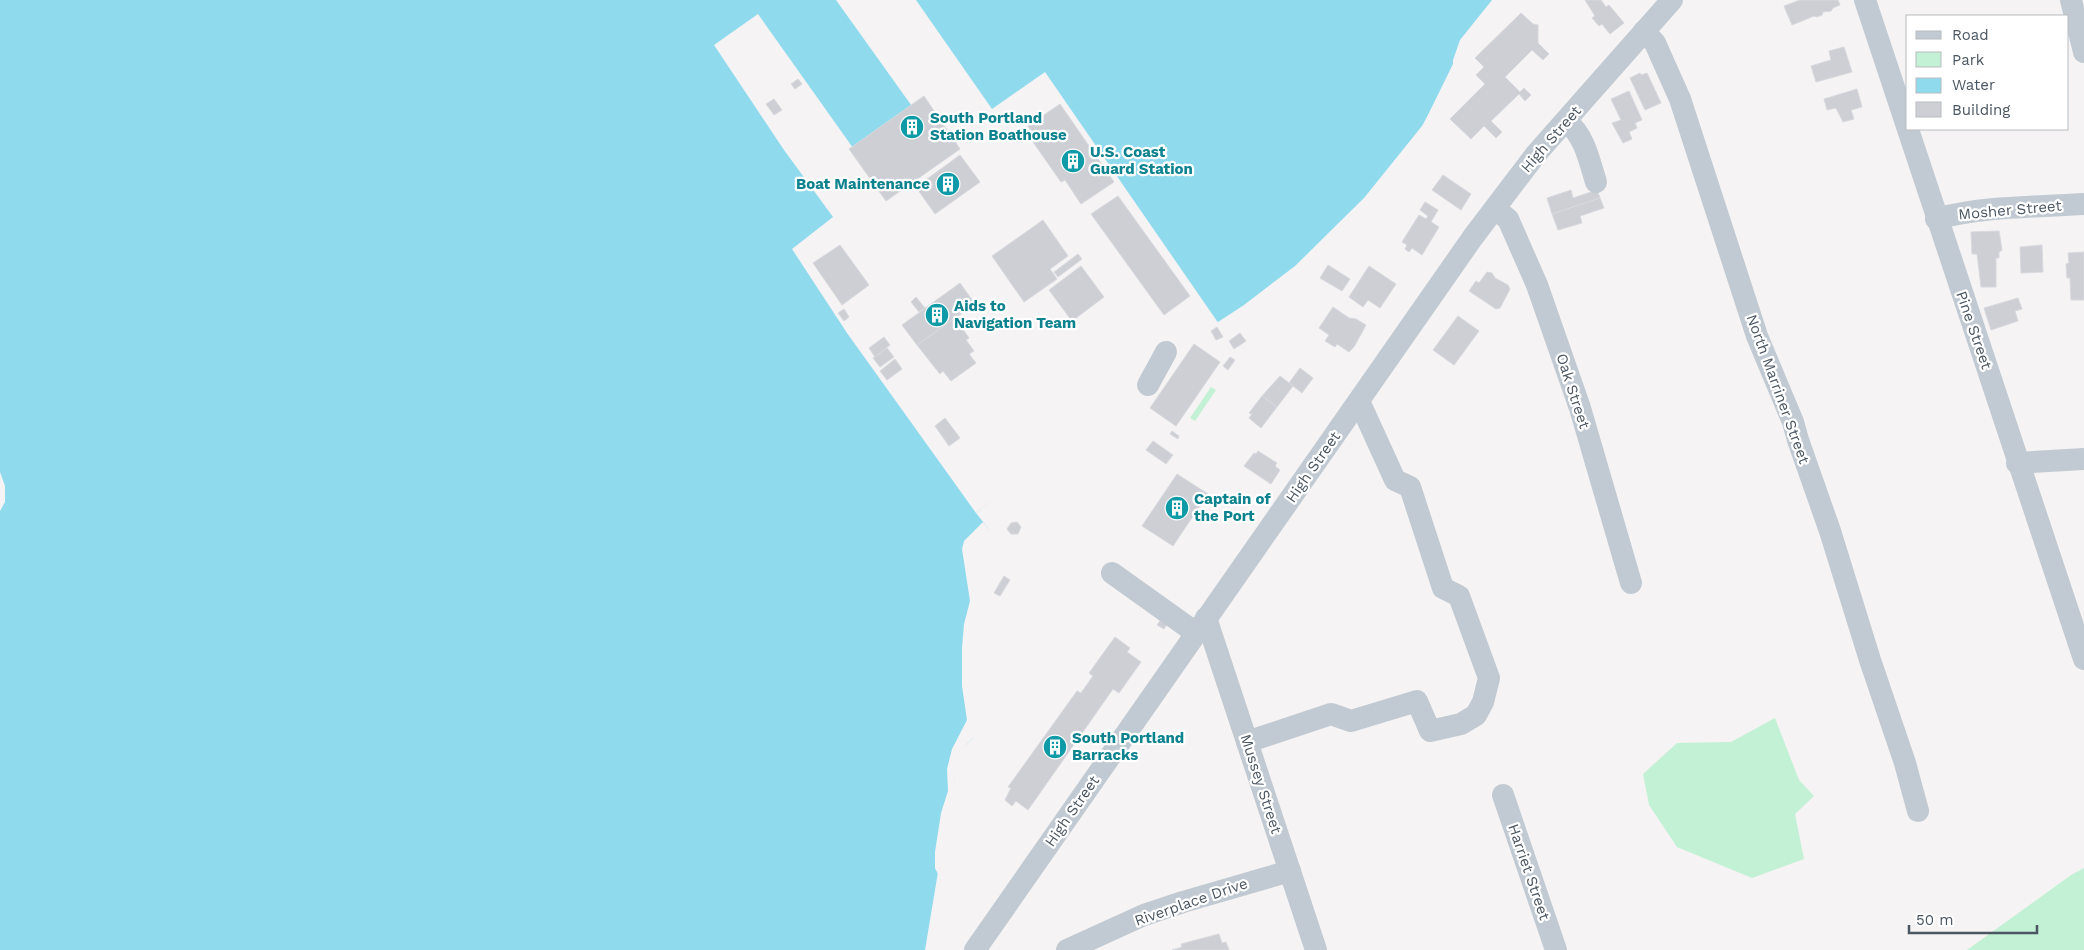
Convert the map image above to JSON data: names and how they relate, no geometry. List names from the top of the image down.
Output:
{
  "streets": {
    "street": [
      "High Street",
      "Mosher Street",
      "Pine Street",
      "North Marriner Street",
      "Oak Street",
      "Mussey Street",
      "Harriet Street",
      "Riverplace Drive"
    ]
  },
  "crossings": [
    ["High Street", "North Marriner Street"],
    ["High Street", "Oak Street"],
    ["High Street", "Mussey Street"],
    ["Mosher Street", "Pine Street"],
    ["Mussey Street", "Riverplace Drive"]
  ],
  "places": {
    "building": [
      "South Portland Station Boathouse",
      "U.S. Coast Guard Station",
      "Boat Maintenance",
      "Aids to Navigation Team",
      "Captain of the Port",
      "South Portland Barracks"
    ]
  },
  "legend": [
    "Road",
    "Park",
    "Water",
    "Building"
  ],
  "scale_bar": "50 m"
}
